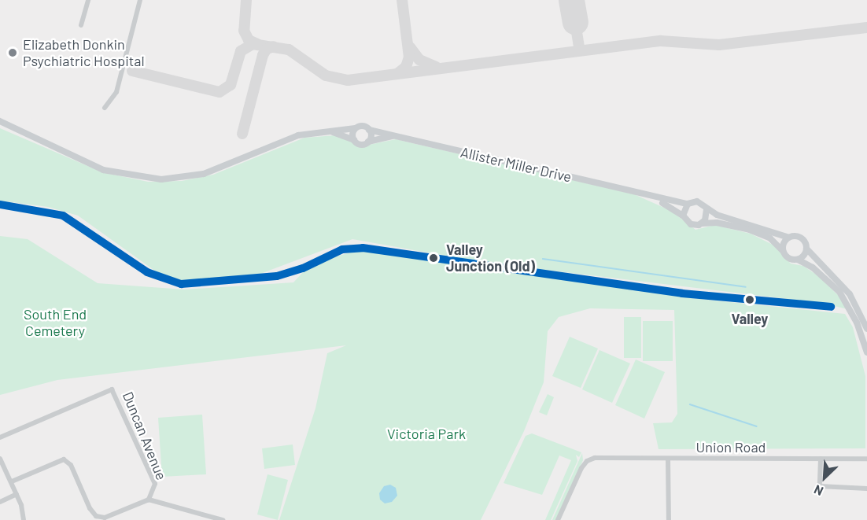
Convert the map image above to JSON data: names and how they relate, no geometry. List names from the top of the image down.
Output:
{
  "streets": {
    "street": ["Allister Miller Drive", "Duncan Avenue", "Union Road"]
  },
  "parks": ["South End Cemetery", "Victoria Park"],
  "places": ["Elizabeth Donkin Psychiatric Hospital", "Valley Junction (Old)", "Valley"],
  "north": "bottom left"
}
